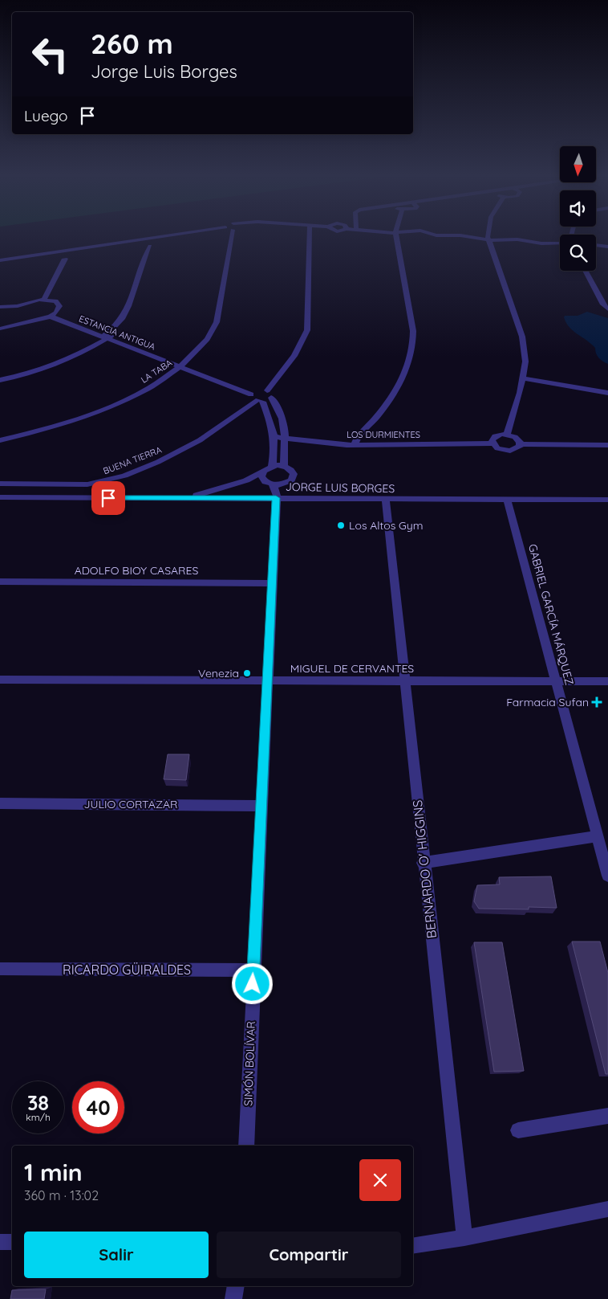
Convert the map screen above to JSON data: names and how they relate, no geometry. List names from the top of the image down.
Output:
{
  "streets": {
    "street": [
      "ESTANCIA ANTIGUA",
      "LA TABA",
      "LOS DURMIENTES",
      "BUENA TIERRA",
      "JORGE LUIS BORGES",
      "ADOLFO BIOY CASARES",
      "GABRIEL GARCÍA MÁRQUEZ",
      "MIGUEL DE CERVANTES",
      "JULIO CORTAZAR",
      "BERNARDO O' HIGGINS",
      "RICARDO GÜIRALDES",
      "SIMÓN BOLÍVAR"
    ]
  },
  "crossings": [
    ["ESTANCIA ANTIGUA", "LA TABA"],
    ["ESTANCIA ANTIGUA", "BUENA TIERRA"],
    ["JORGE LUIS BORGES", "GABRIEL GARCÍA MÁRQUEZ"],
    ["JORGE LUIS BORGES", "BERNARDO O' HIGGINS"],
    ["JORGE LUIS BORGES", "SIMÓN BOLÍVAR"],
    ["ADOLFO BIOY CASARES", "SIMÓN BOLÍVAR"],
    ["GABRIEL GARCÍA MÁRQUEZ", "MIGUEL DE CERVANTES"],
    ["MIGUEL DE CERVANTES", "BERNARDO O' HIGGINS"],
    ["MIGUEL DE CERVANTES", "SIMÓN BOLÍVAR"],
    ["JULIO CORTAZAR", "SIMÓN BOLÍVAR"],
    ["RICARDO GÜIRALDES", "SIMÓN BOLÍVAR"]
  ],
  "places": {
    "other": ["Los Altos Gym", "Venezia"],
    "health": ["Farmacia Sufan"]
  },
  "north": "bottom",
  "page": {
    "turn": ["260 m", "Jorge Luis Borges"],
    "then": "Luego",
    "speed": "38 km/h",
    "limit": "40",
    "heading": ["1 min", "360 m · 13:02"],
    "buttons": ["Salir", "Compartir"]
  }
}
